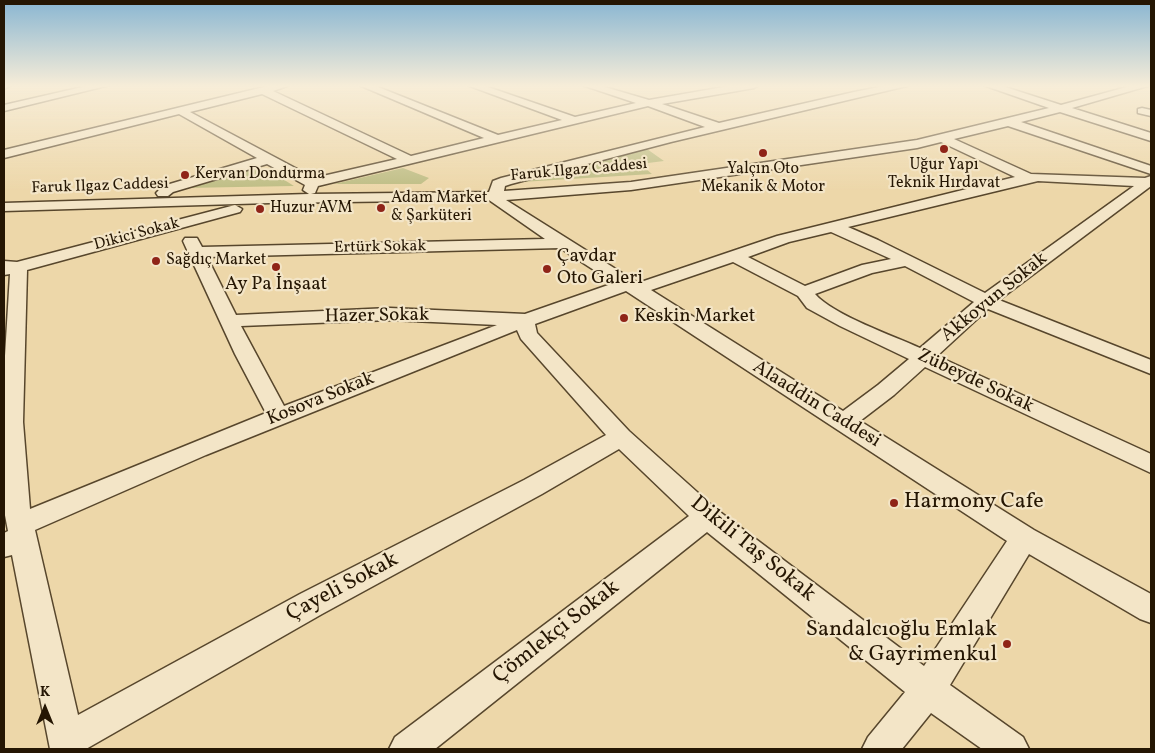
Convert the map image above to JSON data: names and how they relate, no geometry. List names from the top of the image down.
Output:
{
  "streets": {
    "street": [
      "Faruk Ilgaz Caddesi",
      "Dikici Sokak",
      "Ertürk Sokak",
      "Akkoyun Sokak",
      "Hazer Sokak",
      "Zübeyde Sokak",
      "Kosova Sokak",
      "Alaaddin Caddesi",
      "Dikili Taş Sokak",
      "Çayeli Sokak",
      "Çömlekçi Sokak"
    ]
  },
  "crossings": [
    ["Faruk Ilgaz Caddesi", "Dikici Sokak"],
    ["Faruk Ilgaz Caddesi", "Alaaddin Caddesi"],
    ["Ertürk Sokak", "Alaaddin Caddesi"],
    ["Akkoyun Sokak", "Zübeyde Sokak"],
    ["Akkoyun Sokak", "Alaaddin Caddesi"],
    ["Hazer Sokak", "Kosova Sokak"],
    ["Hazer Sokak", "Dikili Taş Sokak"],
    ["Zübeyde Sokak", "Kosova Sokak"],
    ["Kosova Sokak", "Alaaddin Caddesi"],
    ["Kosova Sokak", "Dikili Taş Sokak"],
    ["Dikili Taş Sokak", "Çayeli Sokak"],
    ["Dikili Taş Sokak", "Çömlekçi Sokak"]
  ],
  "places": [
    "Uğur Yapı Teknik Hırdavat",
    "Yalçın Oto Mekanik & Motor",
    "Kervan Dondurma",
    "Adam Market & Şarküteri",
    "Huzur AVM",
    "Sağdıç Market",
    "Ay Pa İnşaat",
    "Çavdar Oto Galeri",
    "Keskin Market",
    "Harmony Cafe",
    "Sandalcıoğlu Emlak & Gayrimenkul"
  ],
  "north": "top"
}
